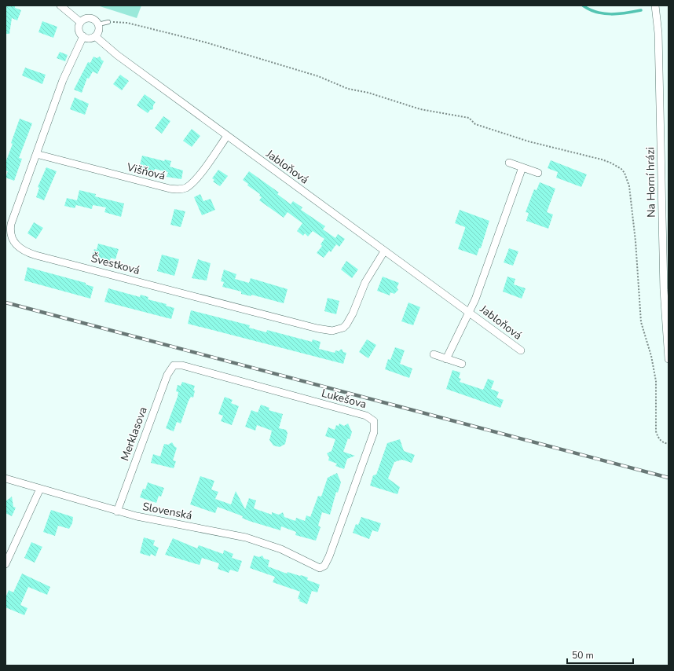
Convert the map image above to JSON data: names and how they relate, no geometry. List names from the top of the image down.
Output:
{
  "streets": {
    "street": [
      "Jabloňová",
      "Višňová",
      "Na Horní hrázi",
      "Švestková",
      "Lukešova",
      "Merklasova",
      "Slovenská"
    ]
  },
  "crossings": [
    ["Jabloňová", "Višňová"],
    ["Jabloňová", "Švestková"],
    ["Višňová", "Švestková"],
    ["Lukešova", "Merklasova"],
    ["Lukešova", "Slovenská"],
    ["Merklasova", "Slovenská"]
  ],
  "scale_bar": "50 m"
}
